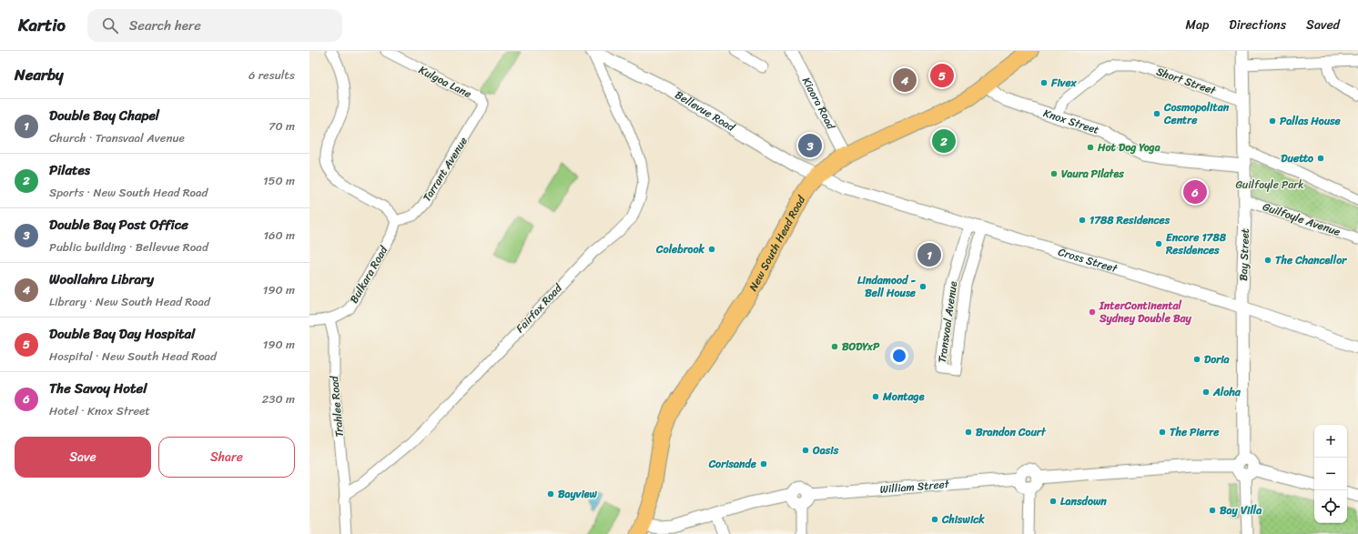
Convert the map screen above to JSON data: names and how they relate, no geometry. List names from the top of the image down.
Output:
{
  "streets": {
    "main road": ["New South Head Road"],
    "street": [
      "Short Street",
      "Kulgoa Lane",
      "Kiaora Road",
      "Bellevue Road",
      "Knox Street",
      "Tarrant Avenue",
      "Guilfoyle Avenue",
      "Bay Street",
      "Cross Street",
      "Bulkara Road",
      "Fairfax Road",
      "Transvaal Avenue",
      "Trahlee Road",
      "William Street"
    ]
  },
  "crossings": [
    ["Short Street", "Knox Street"],
    ["Short Street", "Bay Street"],
    ["Kulgoa Lane", "Tarrant Avenue"],
    ["Kiaora Road", "New South Head Road"],
    ["Bellevue Road", "New South Head Road"],
    ["Bellevue Road", "Cross Street"],
    ["Bellevue Road", "Fairfax Road"],
    ["Knox Street", "New South Head Road"],
    ["Knox Street", "Bay Street"],
    ["Tarrant Avenue", "Bulkara Road"],
    ["Guilfoyle Avenue", "Bay Street"],
    ["New South Head Road", "Cross Street"],
    ["Bay Street", "Cross Street"],
    ["Cross Street", "Transvaal Avenue"],
    ["Bulkara Road", "Trahlee Road"],
    ["Fairfax Road", "Trahlee Road"]
  ],
  "parks": ["Guilfoyle Park"],
  "places": [
    "Fivex",
    "Cosmopolitan Centre",
    "Pallas House",
    "Hot Dog Yoga",
    "Duetto",
    "Vaura Pilates",
    "1788 Residences",
    "Encore 1788 Residences",
    "Colebrook",
    "The Chancellor",
    "Lindamood - Bell House",
    "InterContinental Sydney Double Bay",
    "BODYxP",
    "Doria",
    "Aloha",
    "Montage",
    "Brandon Court",
    "The Pierre",
    "Oasis",
    "Corisande",
    "Bayview",
    "Lansdown",
    "Bay Villa",
    "Chiswick"
  ],
  "page": {
    "header": "Kartio",
    "search": "Search here",
    "nav": ["Map", "Directions", "Saved"],
    "heading": ["Nearby", "6 results"],
    "pins": [
      "5",
      "4",
      "2",
      "3",
      "6",
      "1"
    ],
    "list": [
      {
        "mark": "1",
        "name": "Double Bay Chapel",
        "note": "Church · Transvaal Avenue",
        "value": "70 m"
      },
      {
        "mark": "2",
        "name": "Pilates",
        "note": "Sports · New South Head Road",
        "value": "150 m"
      },
      {
        "mark": "3",
        "name": "Double Bay Post Office",
        "note": "Public building · Bellevue Road",
        "value": "160 m"
      },
      {
        "mark": "4",
        "name": "Woollahra Library",
        "note": "Library · New South Head Road",
        "value": "190 m"
      },
      {
        "mark": "5",
        "name": "Double Bay Day Hospital",
        "note": "Hospital · New South Head Road",
        "value": "190 m"
      },
      {
        "mark": "6",
        "name": "The Savoy Hotel",
        "note": "Hotel · Knox Street",
        "value": "230 m"
      }
    ],
    "map_buttons": ["+", "−"],
    "buttons": ["Save", "Share"]
  }
}
